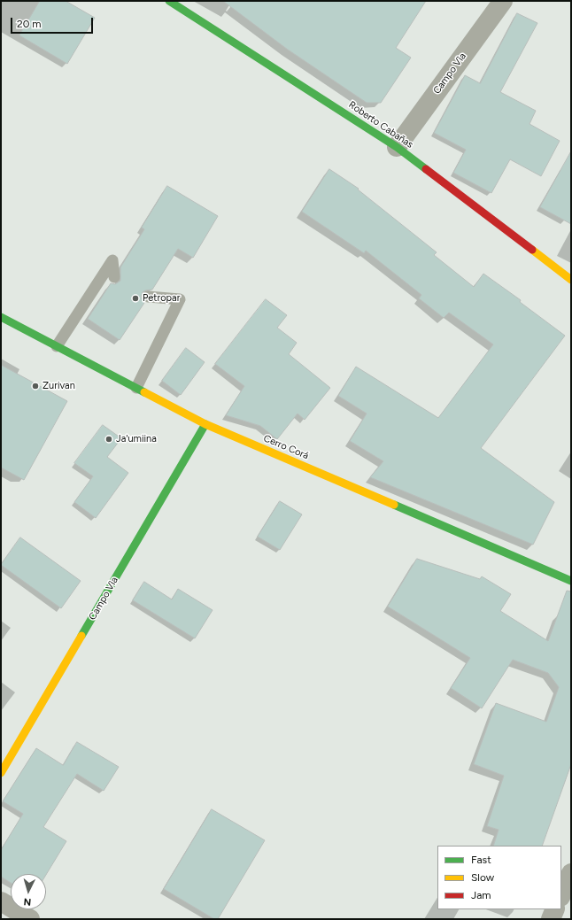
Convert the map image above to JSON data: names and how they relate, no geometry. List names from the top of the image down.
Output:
{
  "streets": {
    "street": ["Campo Vìa", "Roberto Cabañas", "Cerro Corá"]
  },
  "crossings": [
    ["Campo Vìa", "Roberto Cabañas"],
    ["Campo Vìa", "Cerro Corá"]
  ],
  "places": ["Petropar", "Zurivan", "Ja'umiina"],
  "legend": ["Fast", "Slow", "Jam"],
  "scale_bar": "20 m",
  "north": "bottom"
}
